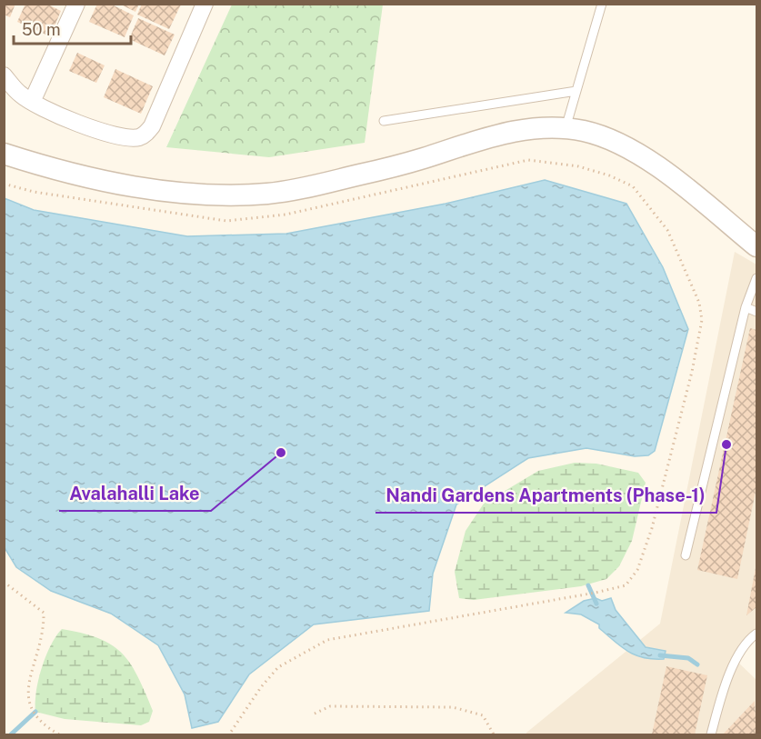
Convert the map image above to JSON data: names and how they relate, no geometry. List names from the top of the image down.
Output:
{
  "places": ["Nandi Gardens Apartments (Phase-1)", "Avalahalli Lake"],
  "scale_bar": "50 m"
}
